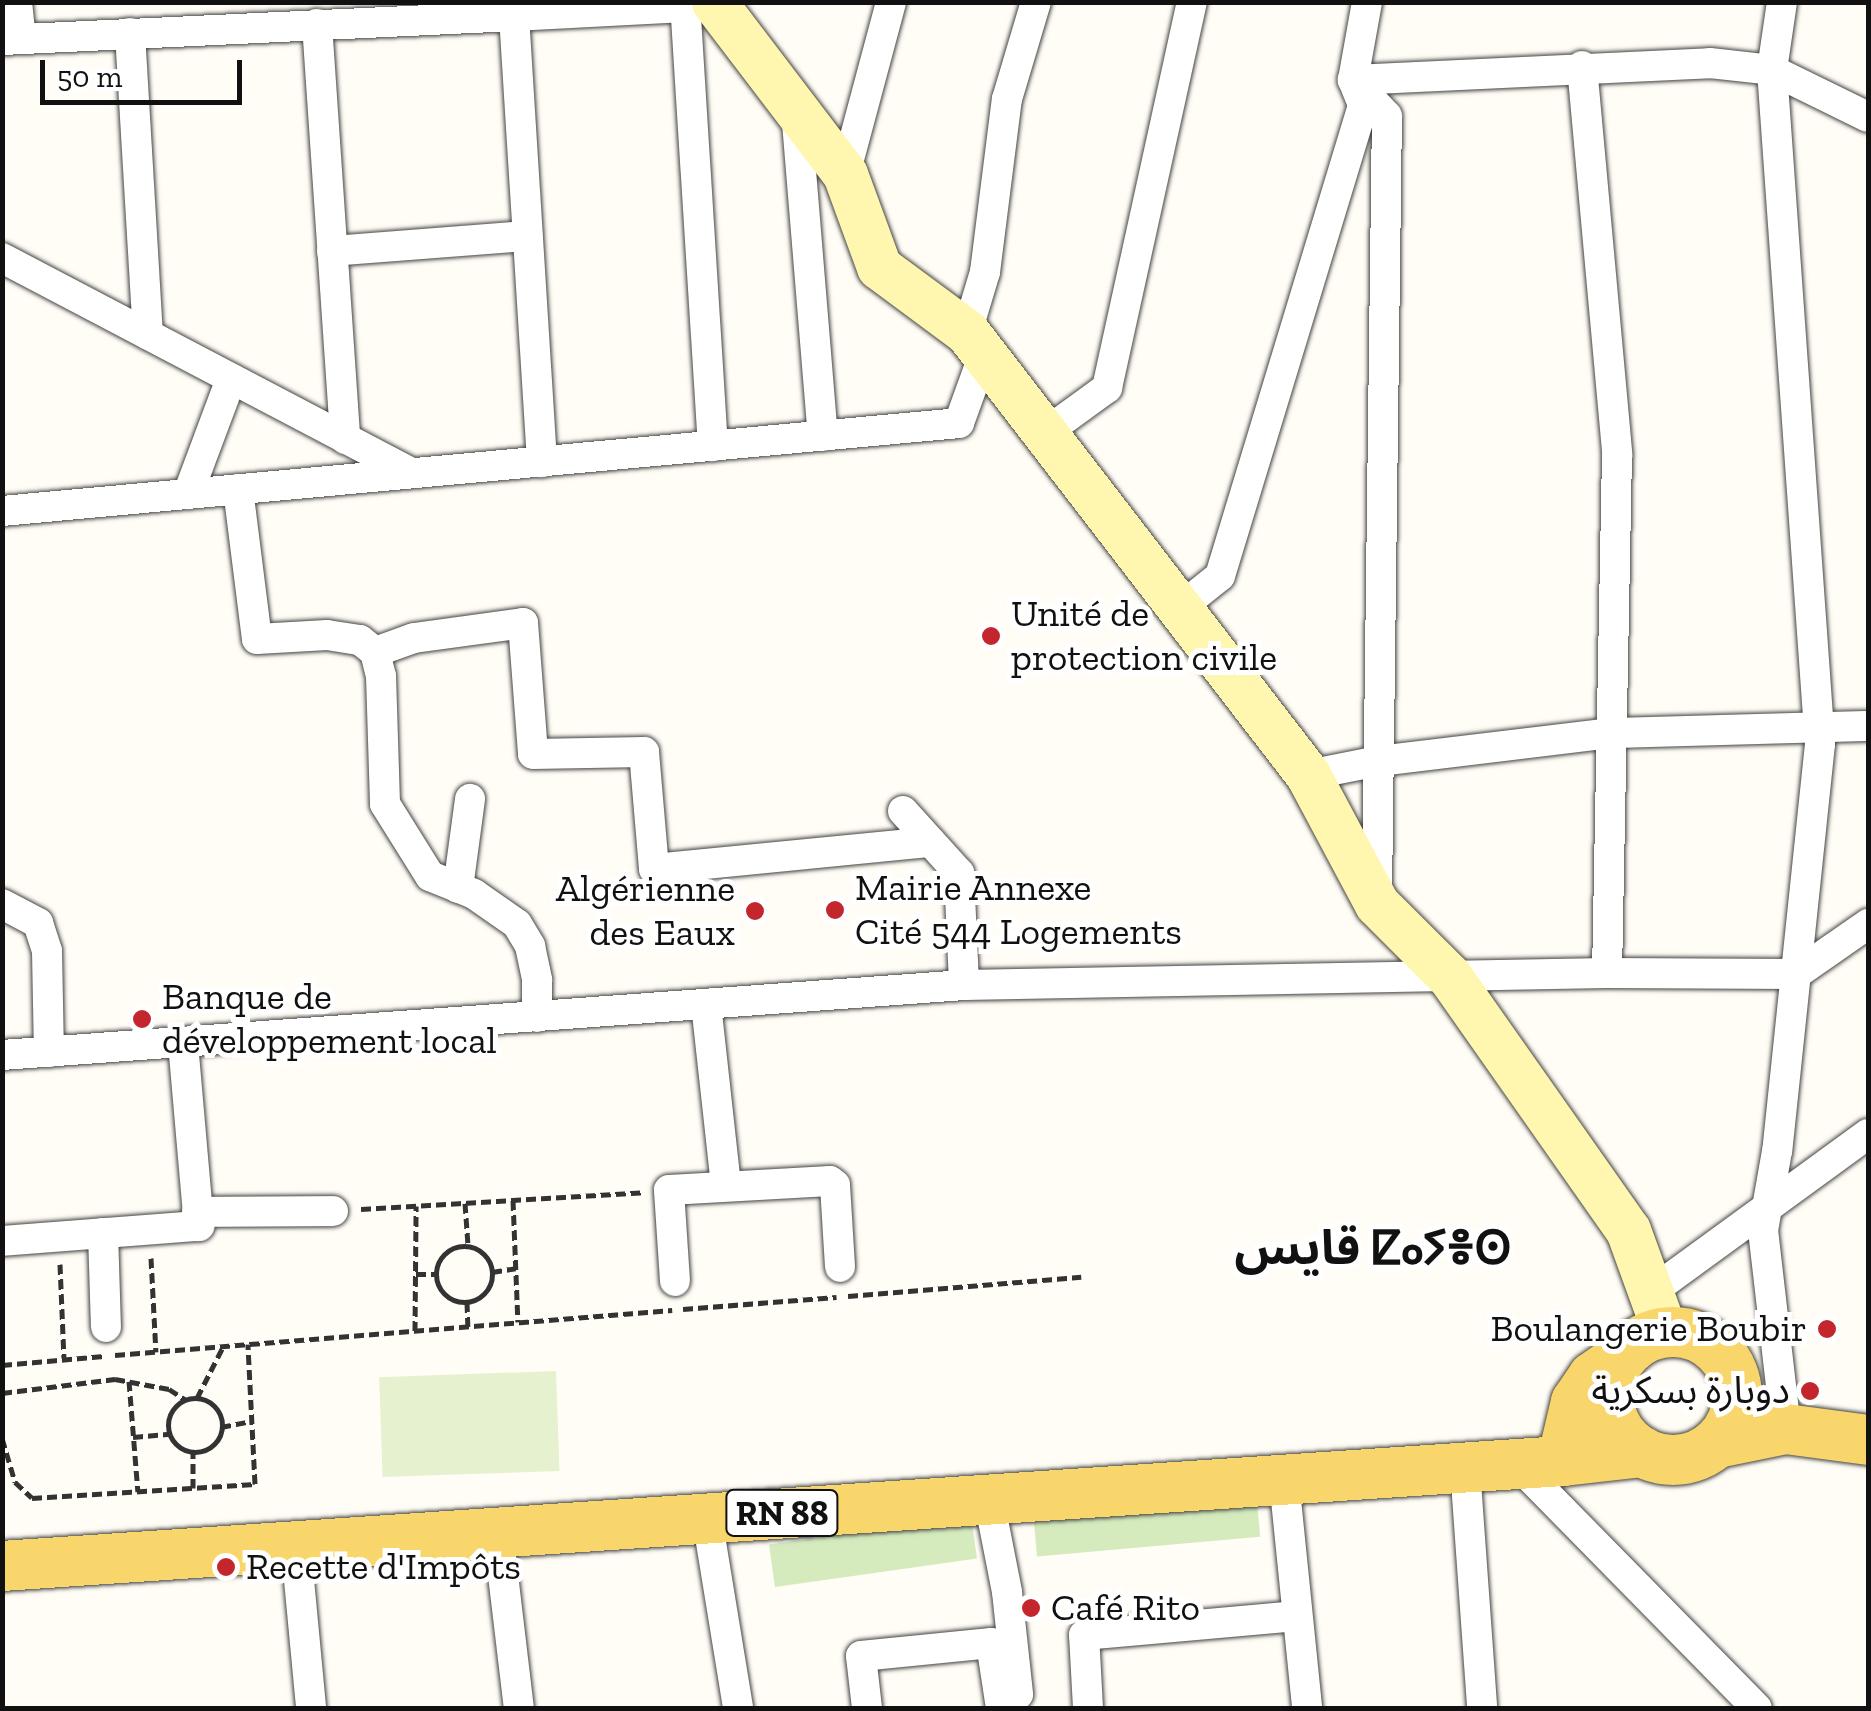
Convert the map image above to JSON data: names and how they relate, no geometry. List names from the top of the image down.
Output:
{
  "streets": {
    "main road": ["RN 88"]
  },
  "districts": ["قايس ⵇⴰⵢⴻⵙ"],
  "places": [
    "Unité de protection civile",
    "Mairie Annexe Cité 544 Logements",
    "Algérienne des Eaux",
    "Banque de développement local",
    "Boulangerie Boubir",
    "دوبارة بسكرية",
    "Recette d'Impôts",
    "Café Rito"
  ],
  "scale_bar": "50 m"
}
